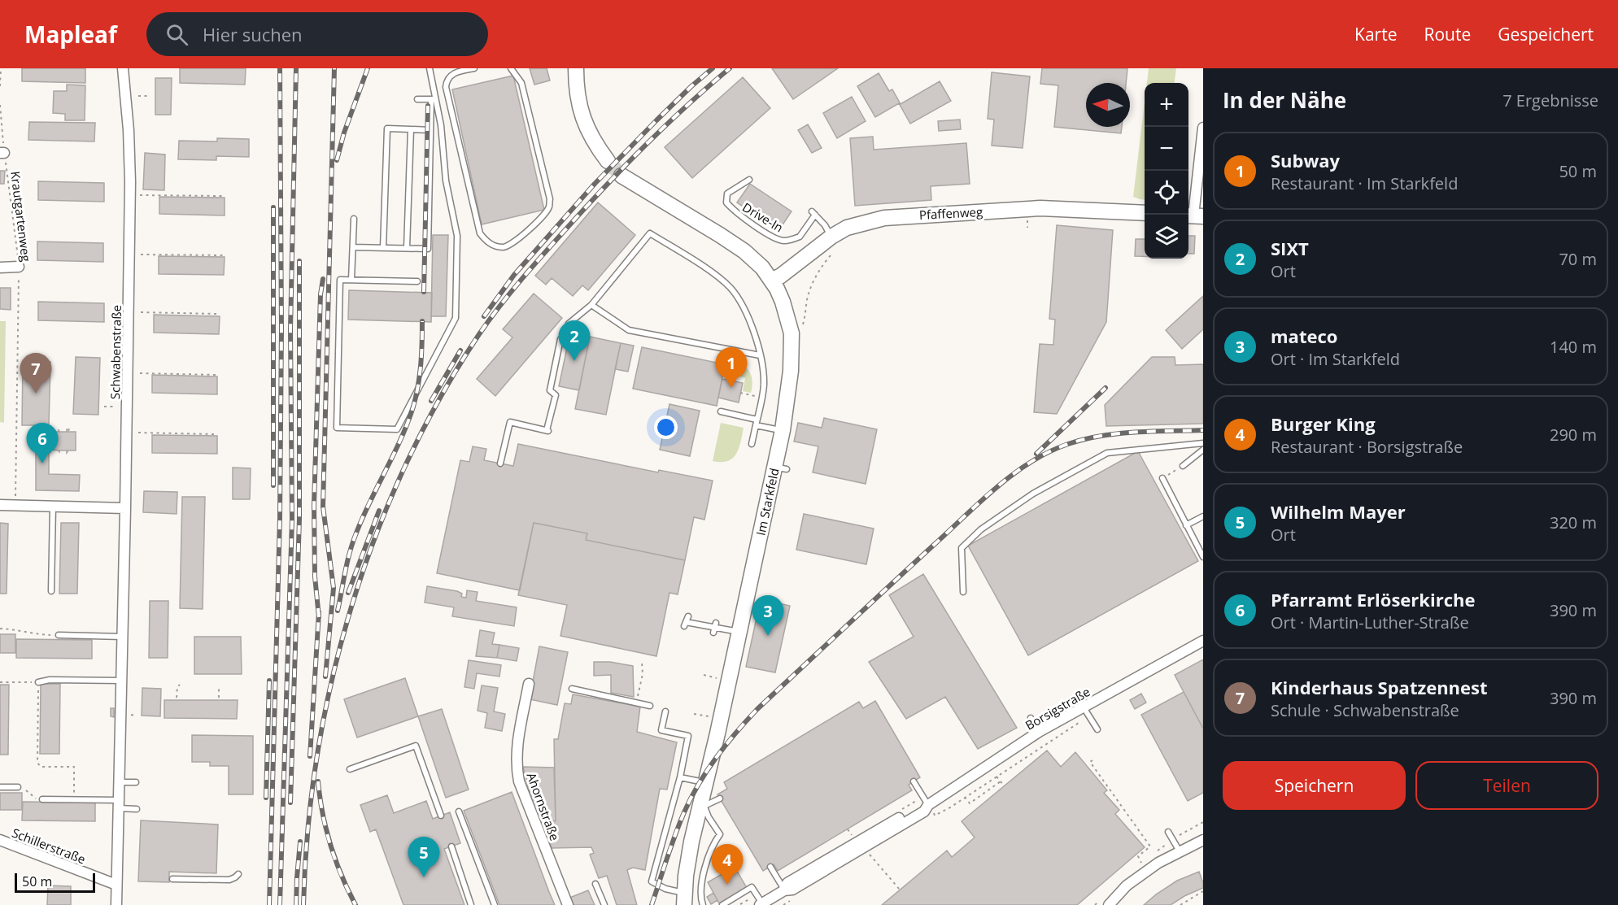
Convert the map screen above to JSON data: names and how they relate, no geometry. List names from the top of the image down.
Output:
{
  "streets": {
    "main road": ["Pfaffenweg", "Im Starkfeld"],
    "street": [
      "Schwabenstraße",
      "Borsigstraße",
      "Ahornstraße",
      "Schillerstraße"
    ],
    "lane": ["Drive-In"],
    "path": ["Krautgartenweg"]
  },
  "crossings": [
    ["Pfaffenweg", "Drive-In"],
    ["Pfaffenweg", "Im Starkfeld"],
    ["Schwabenstraße", "Schillerstraße"]
  ],
  "scale_bar": "50 m",
  "north": "left",
  "page": {
    "header": "Mapleaf",
    "search": "Hier suchen",
    "nav": ["Karte", "Route", "Gespeichert"],
    "heading": ["In der Nähe", "7 Ergebnisse"],
    "map_buttons": ["+", "−"],
    "list": [
      {
        "mark": "1",
        "name": "Subway",
        "note": "Restaurant · Im Starkfeld",
        "value": "50 m"
      },
      {
        "mark": "2",
        "name": "SIXT",
        "note": "Ort",
        "value": "70 m"
      },
      {
        "mark": "3",
        "name": "mateco",
        "note": "Ort · Im Starkfeld",
        "value": "140 m"
      },
      {
        "mark": "4",
        "name": "Burger King",
        "note": "Restaurant · Borsigstraße",
        "value": "290 m"
      },
      {
        "mark": "5",
        "name": "Wilhelm Mayer",
        "note": "Ort",
        "value": "320 m"
      },
      {
        "mark": "6",
        "name": "Pfarramt Erlöserkirche",
        "note": "Ort · Martin-Luther-Straße",
        "value": "390 m"
      },
      {
        "mark": "7",
        "name": "Kinderhaus Spatzennest",
        "note": "Schule · Schwabenstraße",
        "value": "390 m"
      }
    ],
    "pins": [
      "2",
      "1",
      "7",
      "6",
      "3",
      "5",
      "4"
    ],
    "buttons": ["Speichern", "Teilen"],
    "scale": "50 m"
  }
}
